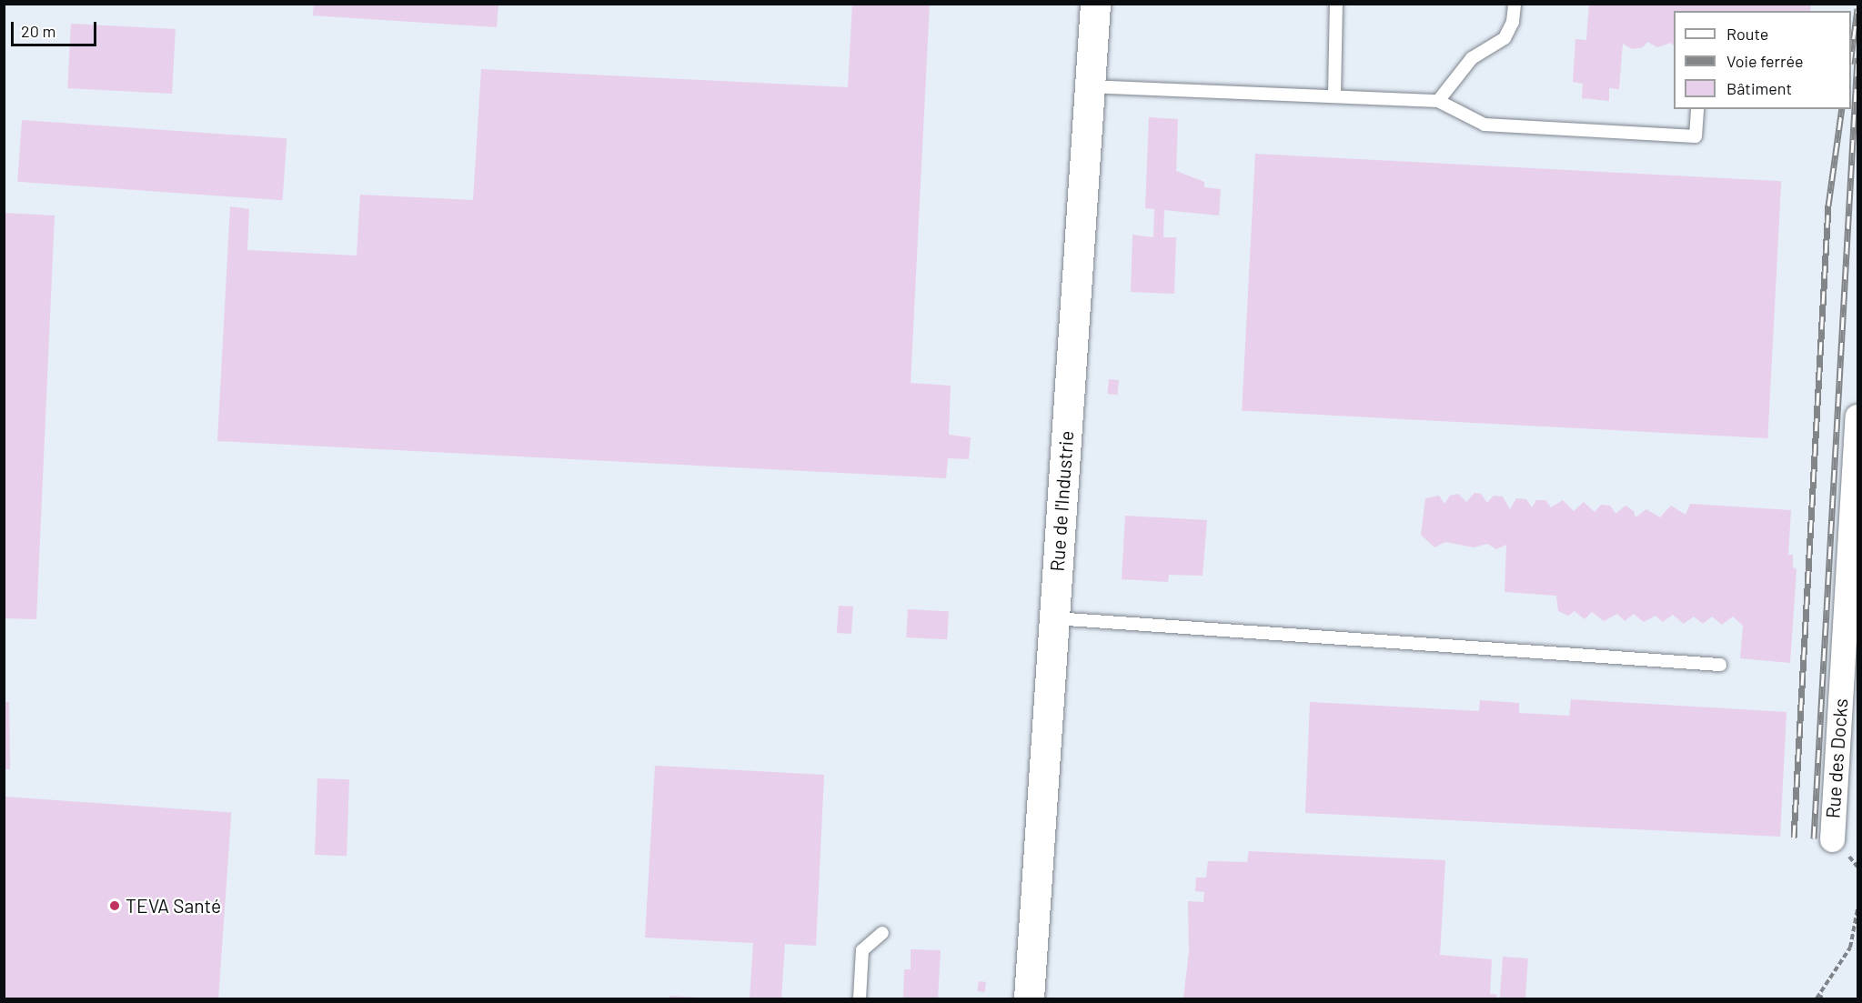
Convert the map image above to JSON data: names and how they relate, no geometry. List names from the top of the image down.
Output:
{
  "streets": {
    "main road": ["Rue de l'Industrie"],
    "street": ["Rue des Docks"]
  },
  "places": ["TEVA Santé"],
  "legend": ["Route", "Voie ferrée", "Bâtiment"],
  "scale_bar": "20 m"
}
